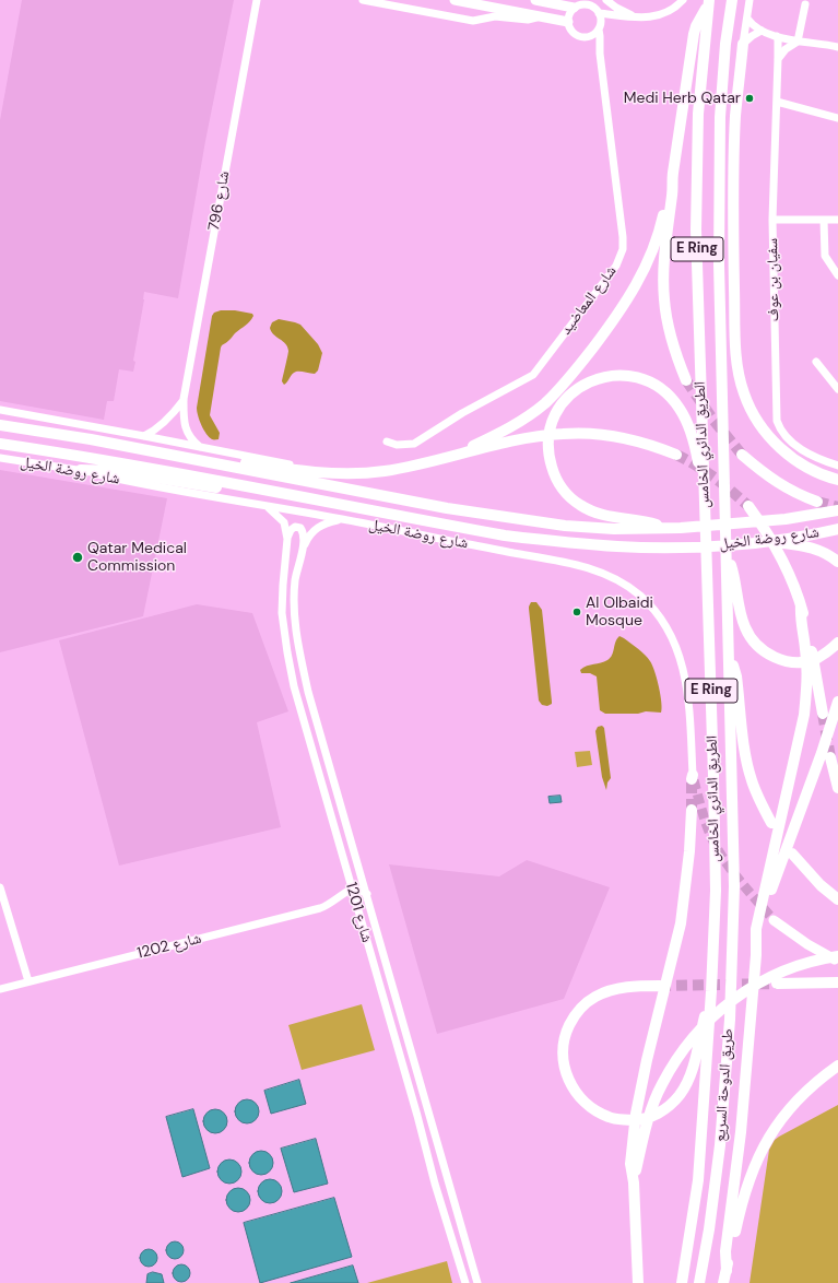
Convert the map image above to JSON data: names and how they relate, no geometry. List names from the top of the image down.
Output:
{
  "streets": {
    "highway": [
      "E Ring",
      "الطريق الدائري الخامس",
      "شارع روضة الخيل",
      "طريق الدوحة السريع"
    ],
    "street": [
      "شارع 796",
      "سفيان بن عوف",
      "شارع المعاضيد",
      "شارع 1201",
      "شارع 1202"
    ]
  },
  "crossings": [
    ["الطريق الدائري الخامس", "طريق الدوحة السريع"],
    ["شارع روضة الخيل", "شارع 1201"],
    ["شارع 1201", "شارع 1202"]
  ],
  "places": ["Medi Herb Qatar", "Qatar Medical Commission", "Al Olbaidi Mosque"]
}
